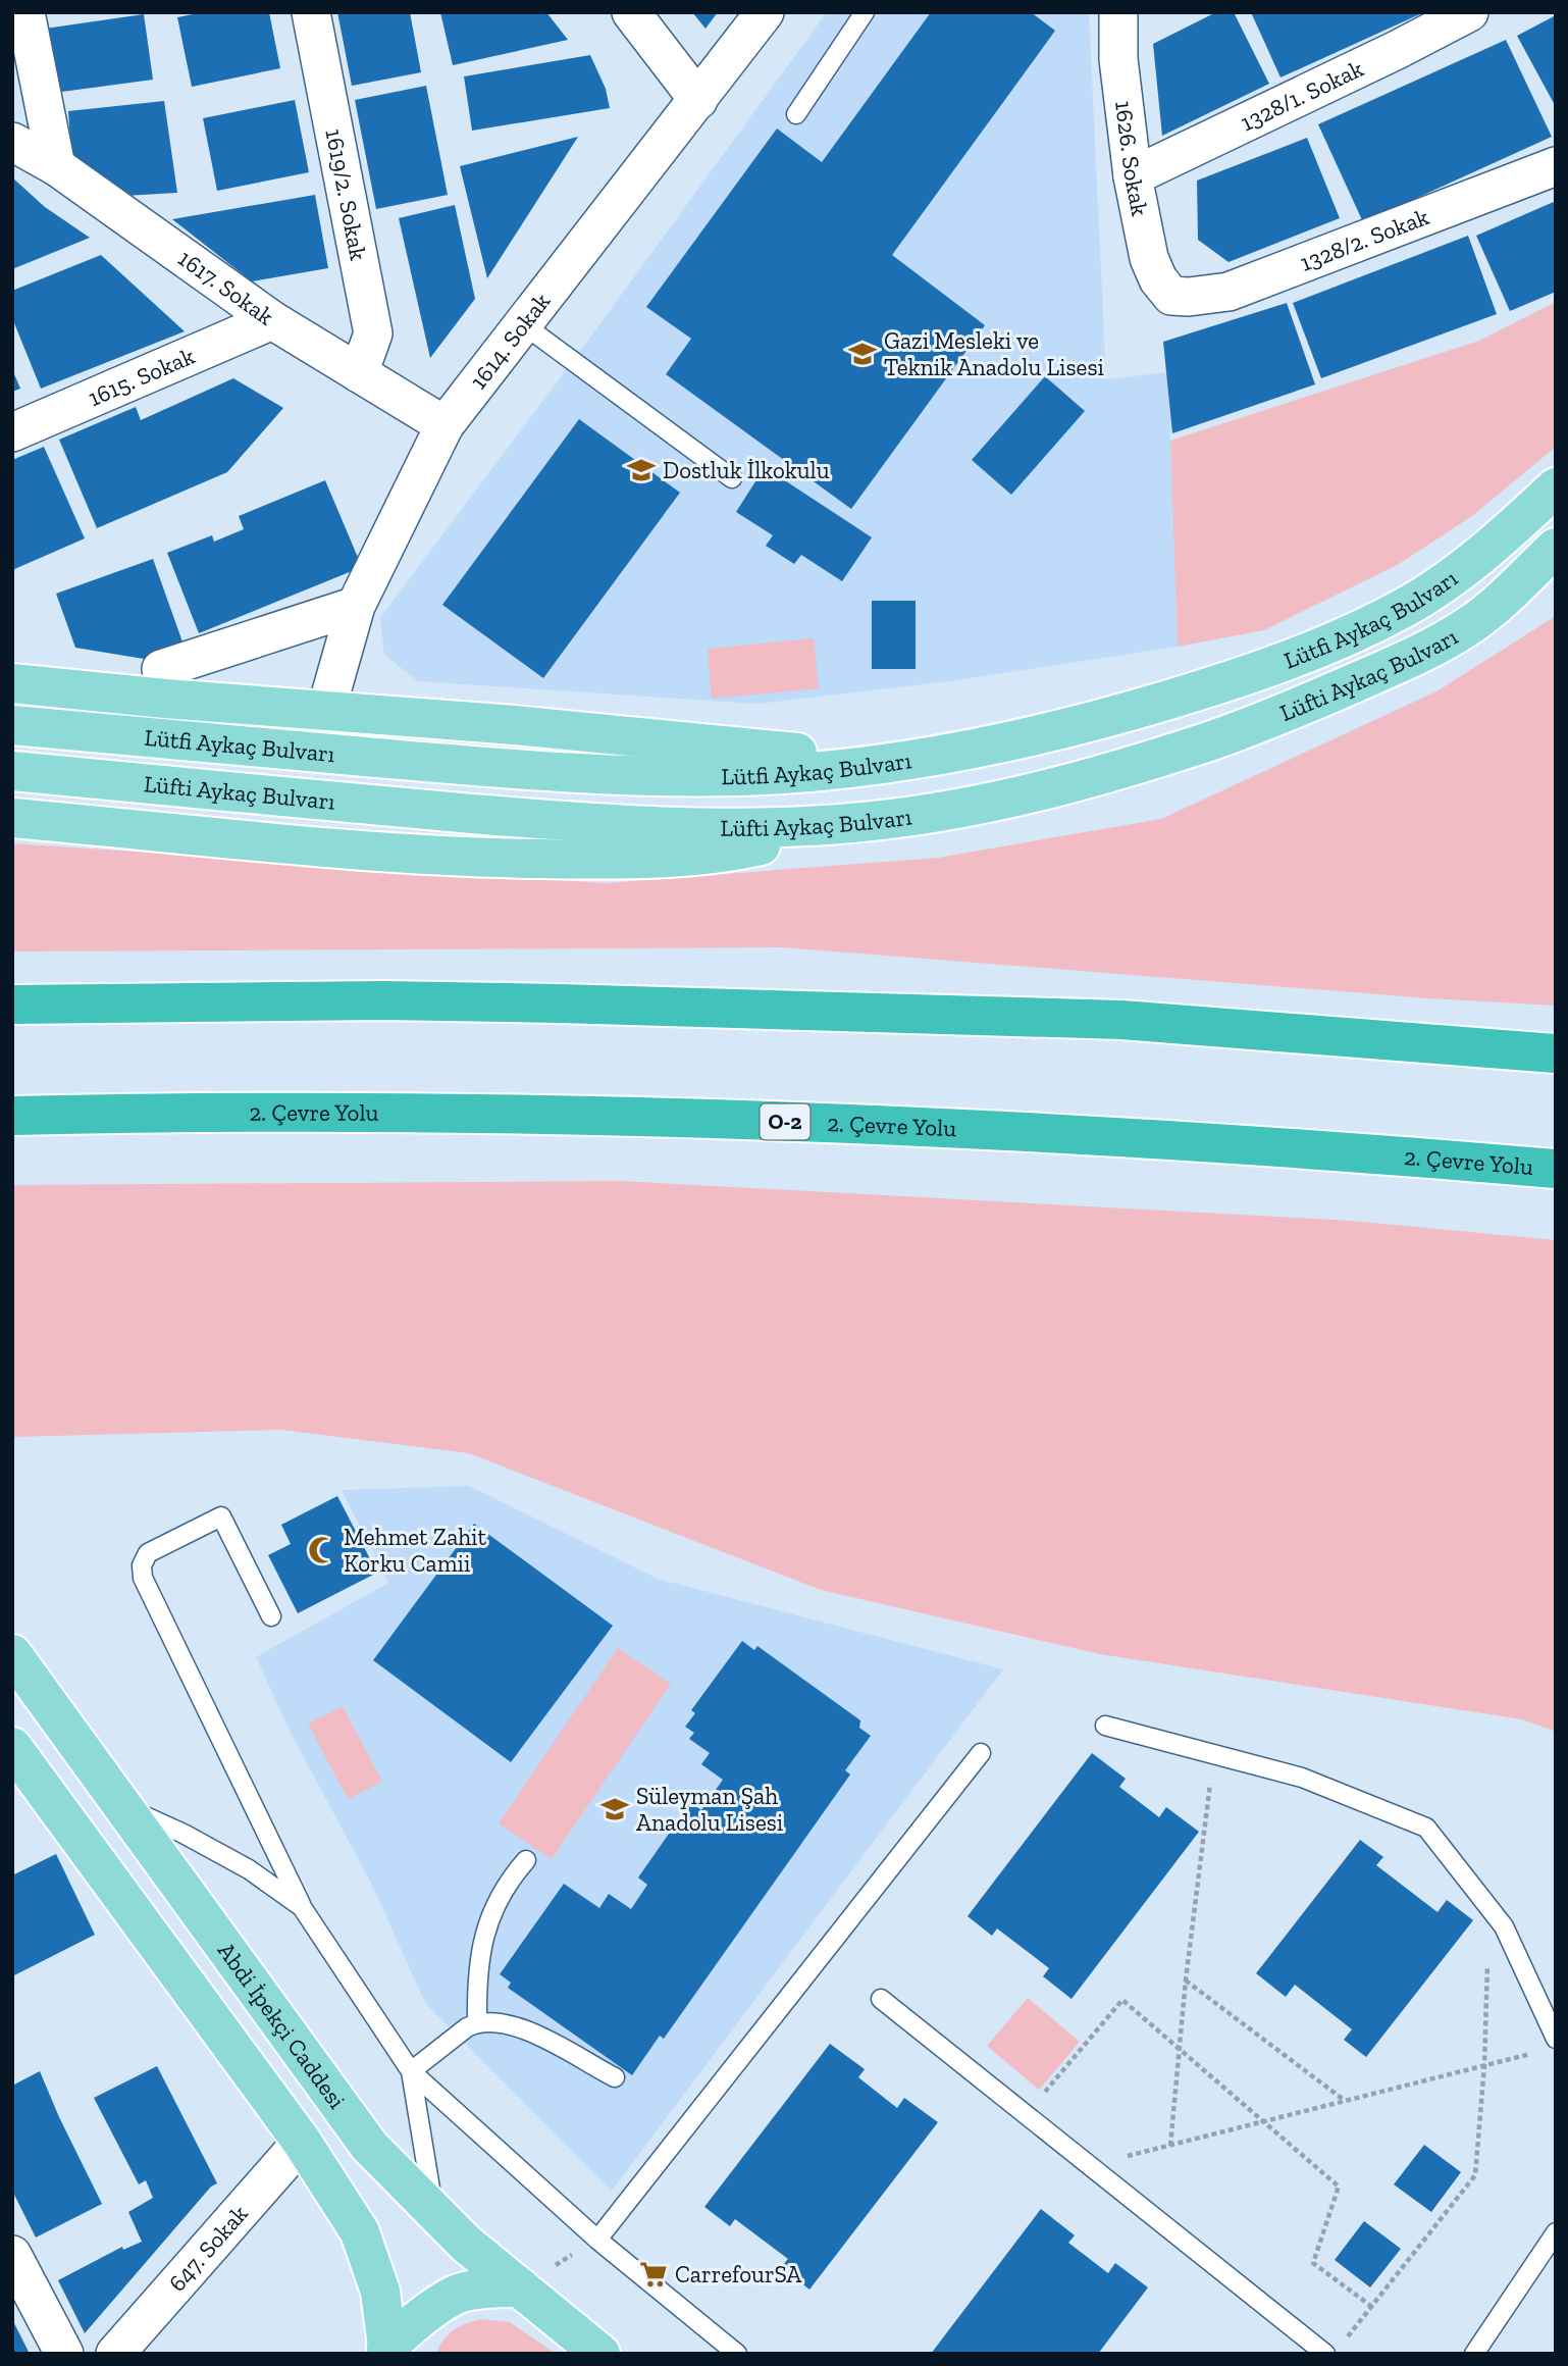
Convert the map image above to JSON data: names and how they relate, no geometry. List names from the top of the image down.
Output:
{
  "streets": {
    "highway": ["2. Çevre Yolu", "O-2"],
    "main road": ["Lütfi Aykaç Bulvarı", "Lüfti Aykaç Bulvarı", "Abdi İpekçi Caddesi"],
    "street": [
      "1328/1. Sokak",
      "1626. Sokak",
      "1619/2. Sokak",
      "1328/2. Sokak",
      "1617. Sokak",
      "1614. Sokak",
      "1615. Sokak",
      "647. Sokak"
    ]
  },
  "crossings": [
    ["1328/1. Sokak", "1626. Sokak"],
    ["1626. Sokak", "1328/2. Sokak"],
    ["1619/2. Sokak", "1617. Sokak"],
    ["1617. Sokak", "1614. Sokak"],
    ["1617. Sokak", "1615. Sokak"]
  ],
  "places": {
    "school or university": ["Gazi Mesleki ve Teknik Anadolu Lisesi", "Dostluk İlkokulu", "Süleyman Şah Anadolu Lisesi"],
    "mosque": ["Mehmet Zahit Korku Camii"],
    "supermarket": ["CarrefourSA"]
  }
}
